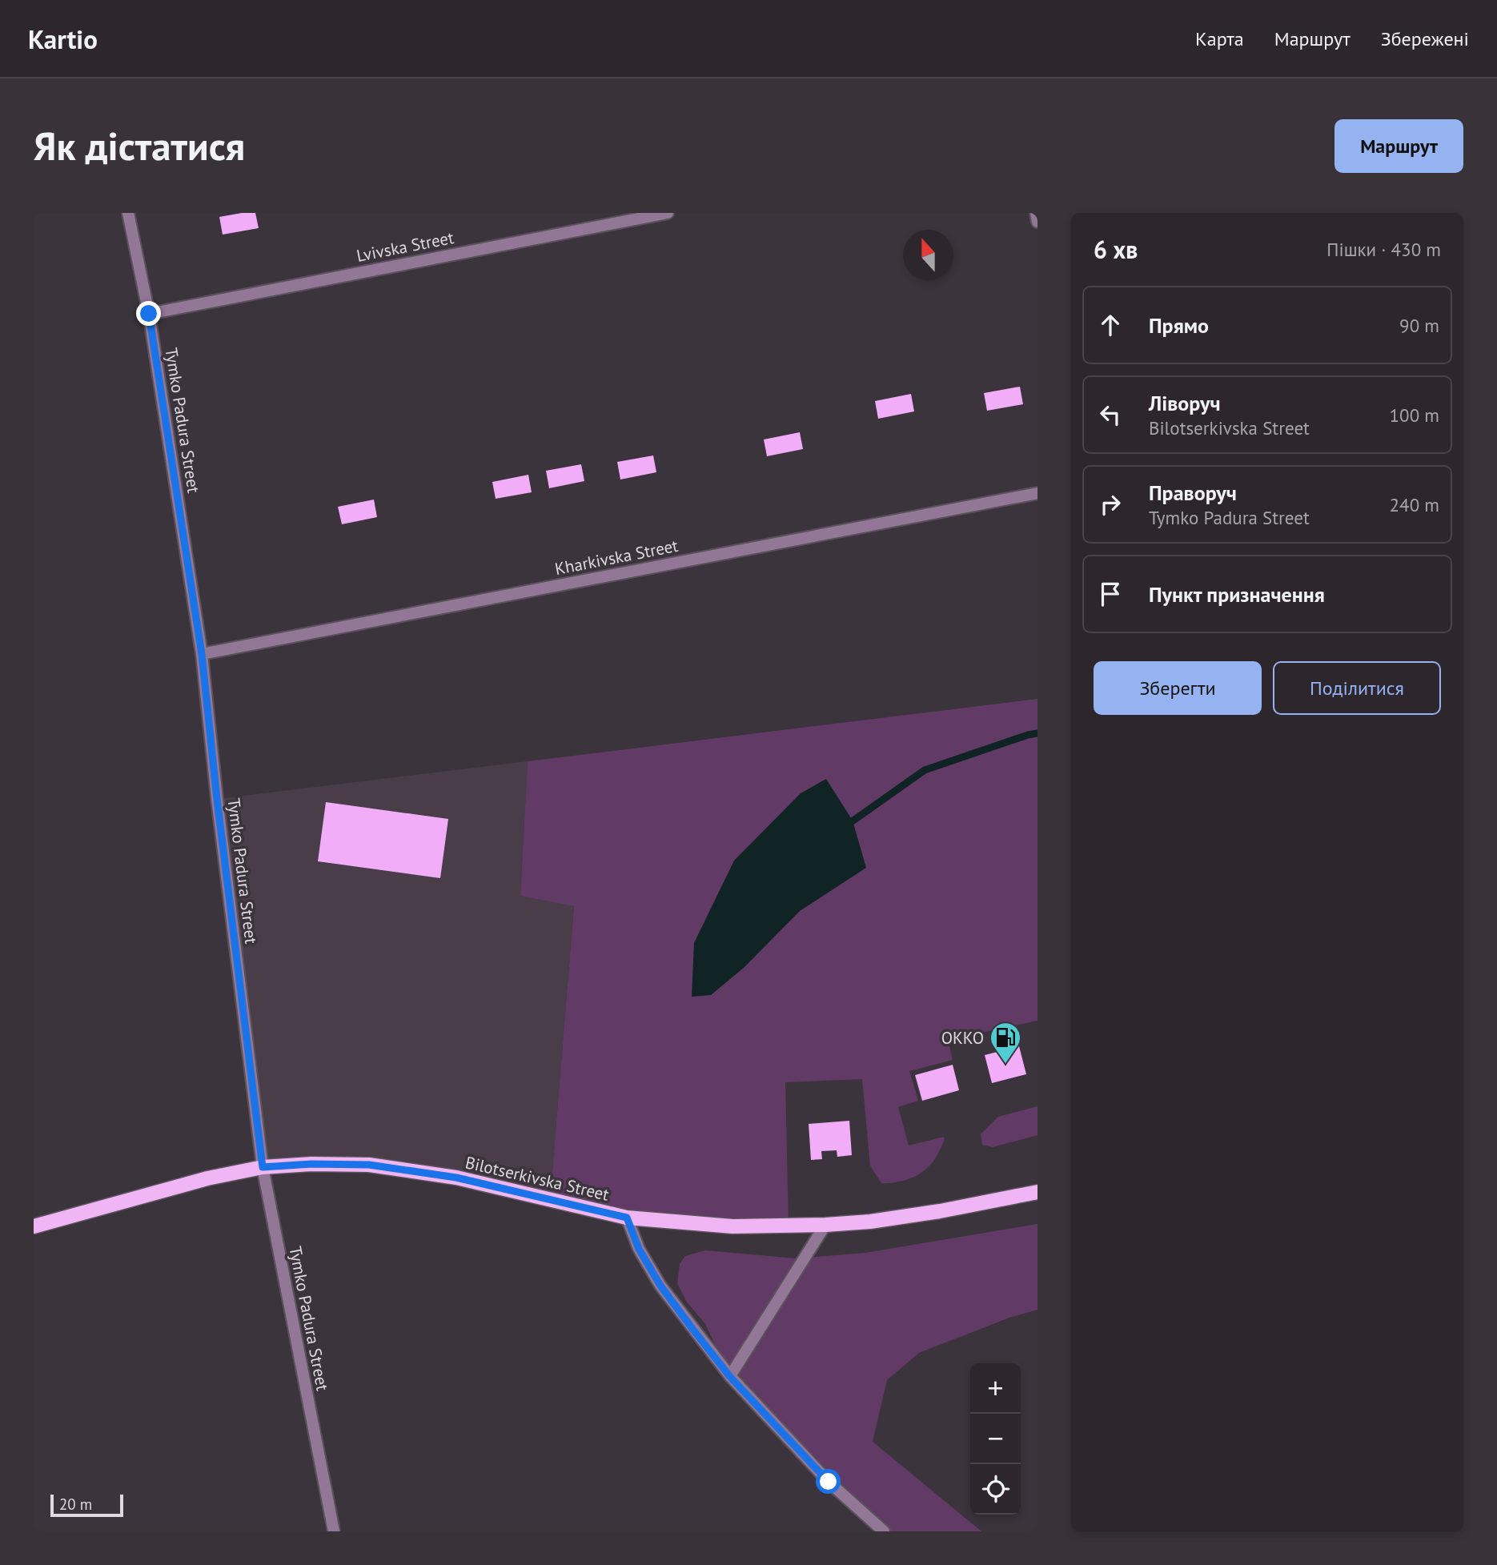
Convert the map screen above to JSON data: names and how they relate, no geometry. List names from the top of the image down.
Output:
{
  "streets": {
    "main road": ["Bilotserkivska Street"],
    "street": ["Lvivska Street", "Tymko Padura Street", "Kharkivska Street"]
  },
  "crossings": [
    ["Lvivska Street", "Tymko Padura Street"],
    ["Tymko Padura Street", "Kharkivska Street"],
    ["Tymko Padura Street", "Bilotserkivska Street"]
  ],
  "places": {
    "fuel station": ["OKKO"]
  },
  "scale_bar": "20 m",
  "north": "top",
  "page": {
    "header": "Kartio",
    "nav": ["Карта", "Маршрут", "Збережені"],
    "buttons": [
      "Маршрут",
      ["Зберегти", "Поділитися"]
    ],
    "title": "Як дістатися",
    "heading": ["6 хв", "Пішки · 430 m"],
    "list": [
      ["Прямо", "90 m"],
      ["Ліворуч", "Bilotserkivska Street", "100 m"],
      ["Праворуч", "Tymko Padura Street", "240 m"],
      "Пункт призначення"
    ],
    "map_buttons": ["+", "−"],
    "scale": "20 m"
  }
}
